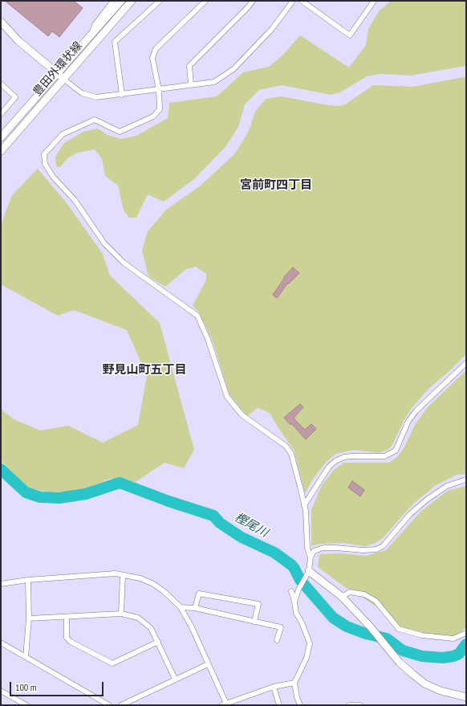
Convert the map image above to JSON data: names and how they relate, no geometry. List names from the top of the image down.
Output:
{
  "streets": {
    "street": ["豊田外環状線"]
  },
  "districts": ["宮前町四丁目", "野見山町五丁目"],
  "water": ["樫尾川"],
  "scale_bar": "100 m"
}
